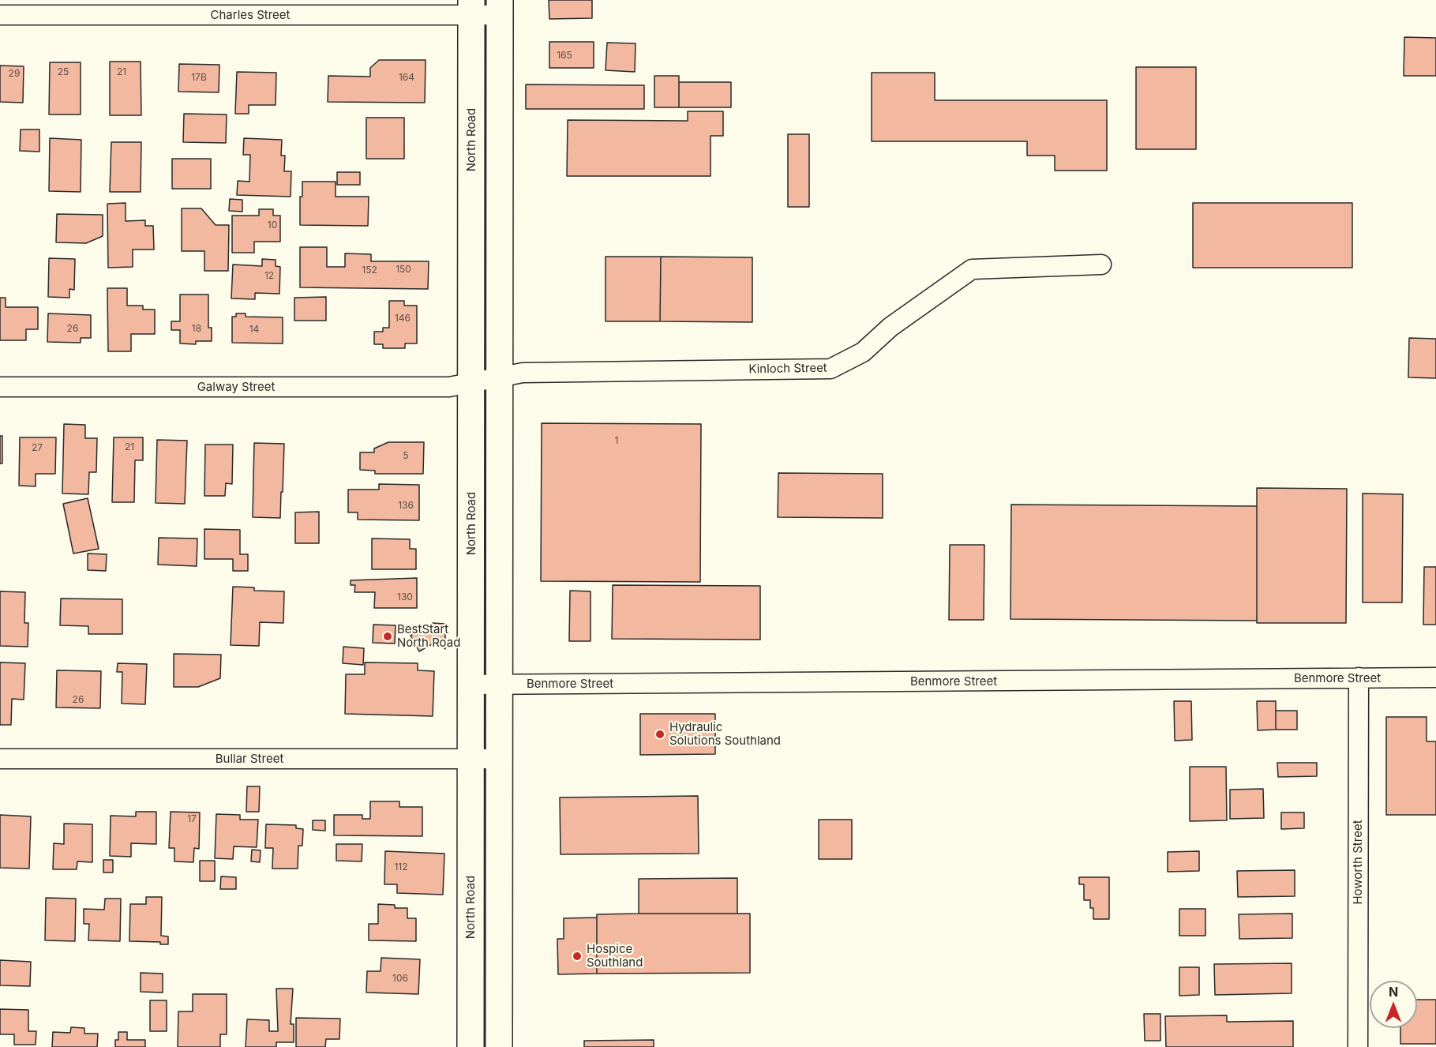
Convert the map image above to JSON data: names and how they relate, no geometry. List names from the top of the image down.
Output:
{
  "streets": {
    "main road": ["North Road"],
    "street": [
      "Charles Street",
      "Kinloch Street",
      "Galway Street",
      "Benmore Street",
      "Bullar Street",
      "Howorth Street"
    ]
  },
  "crossings": [
    ["Charles Street", "North Road"],
    ["North Road", "Kinloch Street"],
    ["North Road", "Galway Street"],
    ["North Road", "Benmore Street"],
    ["North Road", "Bullar Street"],
    ["Kinloch Street", "Galway Street"],
    ["Benmore Street", "Howorth Street"]
  ],
  "places": ["BestStart North Road", "Hydraulic Solutions Southland", "Hospice Southland"],
  "house_numbers": [
    "165",
    "25",
    "21",
    "29",
    "17B",
    "164",
    "10",
    "150",
    "152",
    "12",
    "146",
    "26",
    "18",
    "14",
    "1",
    "21",
    "27",
    "5",
    "136",
    "130",
    "26",
    "17",
    "112",
    "106"
  ],
  "north": "top"
}
